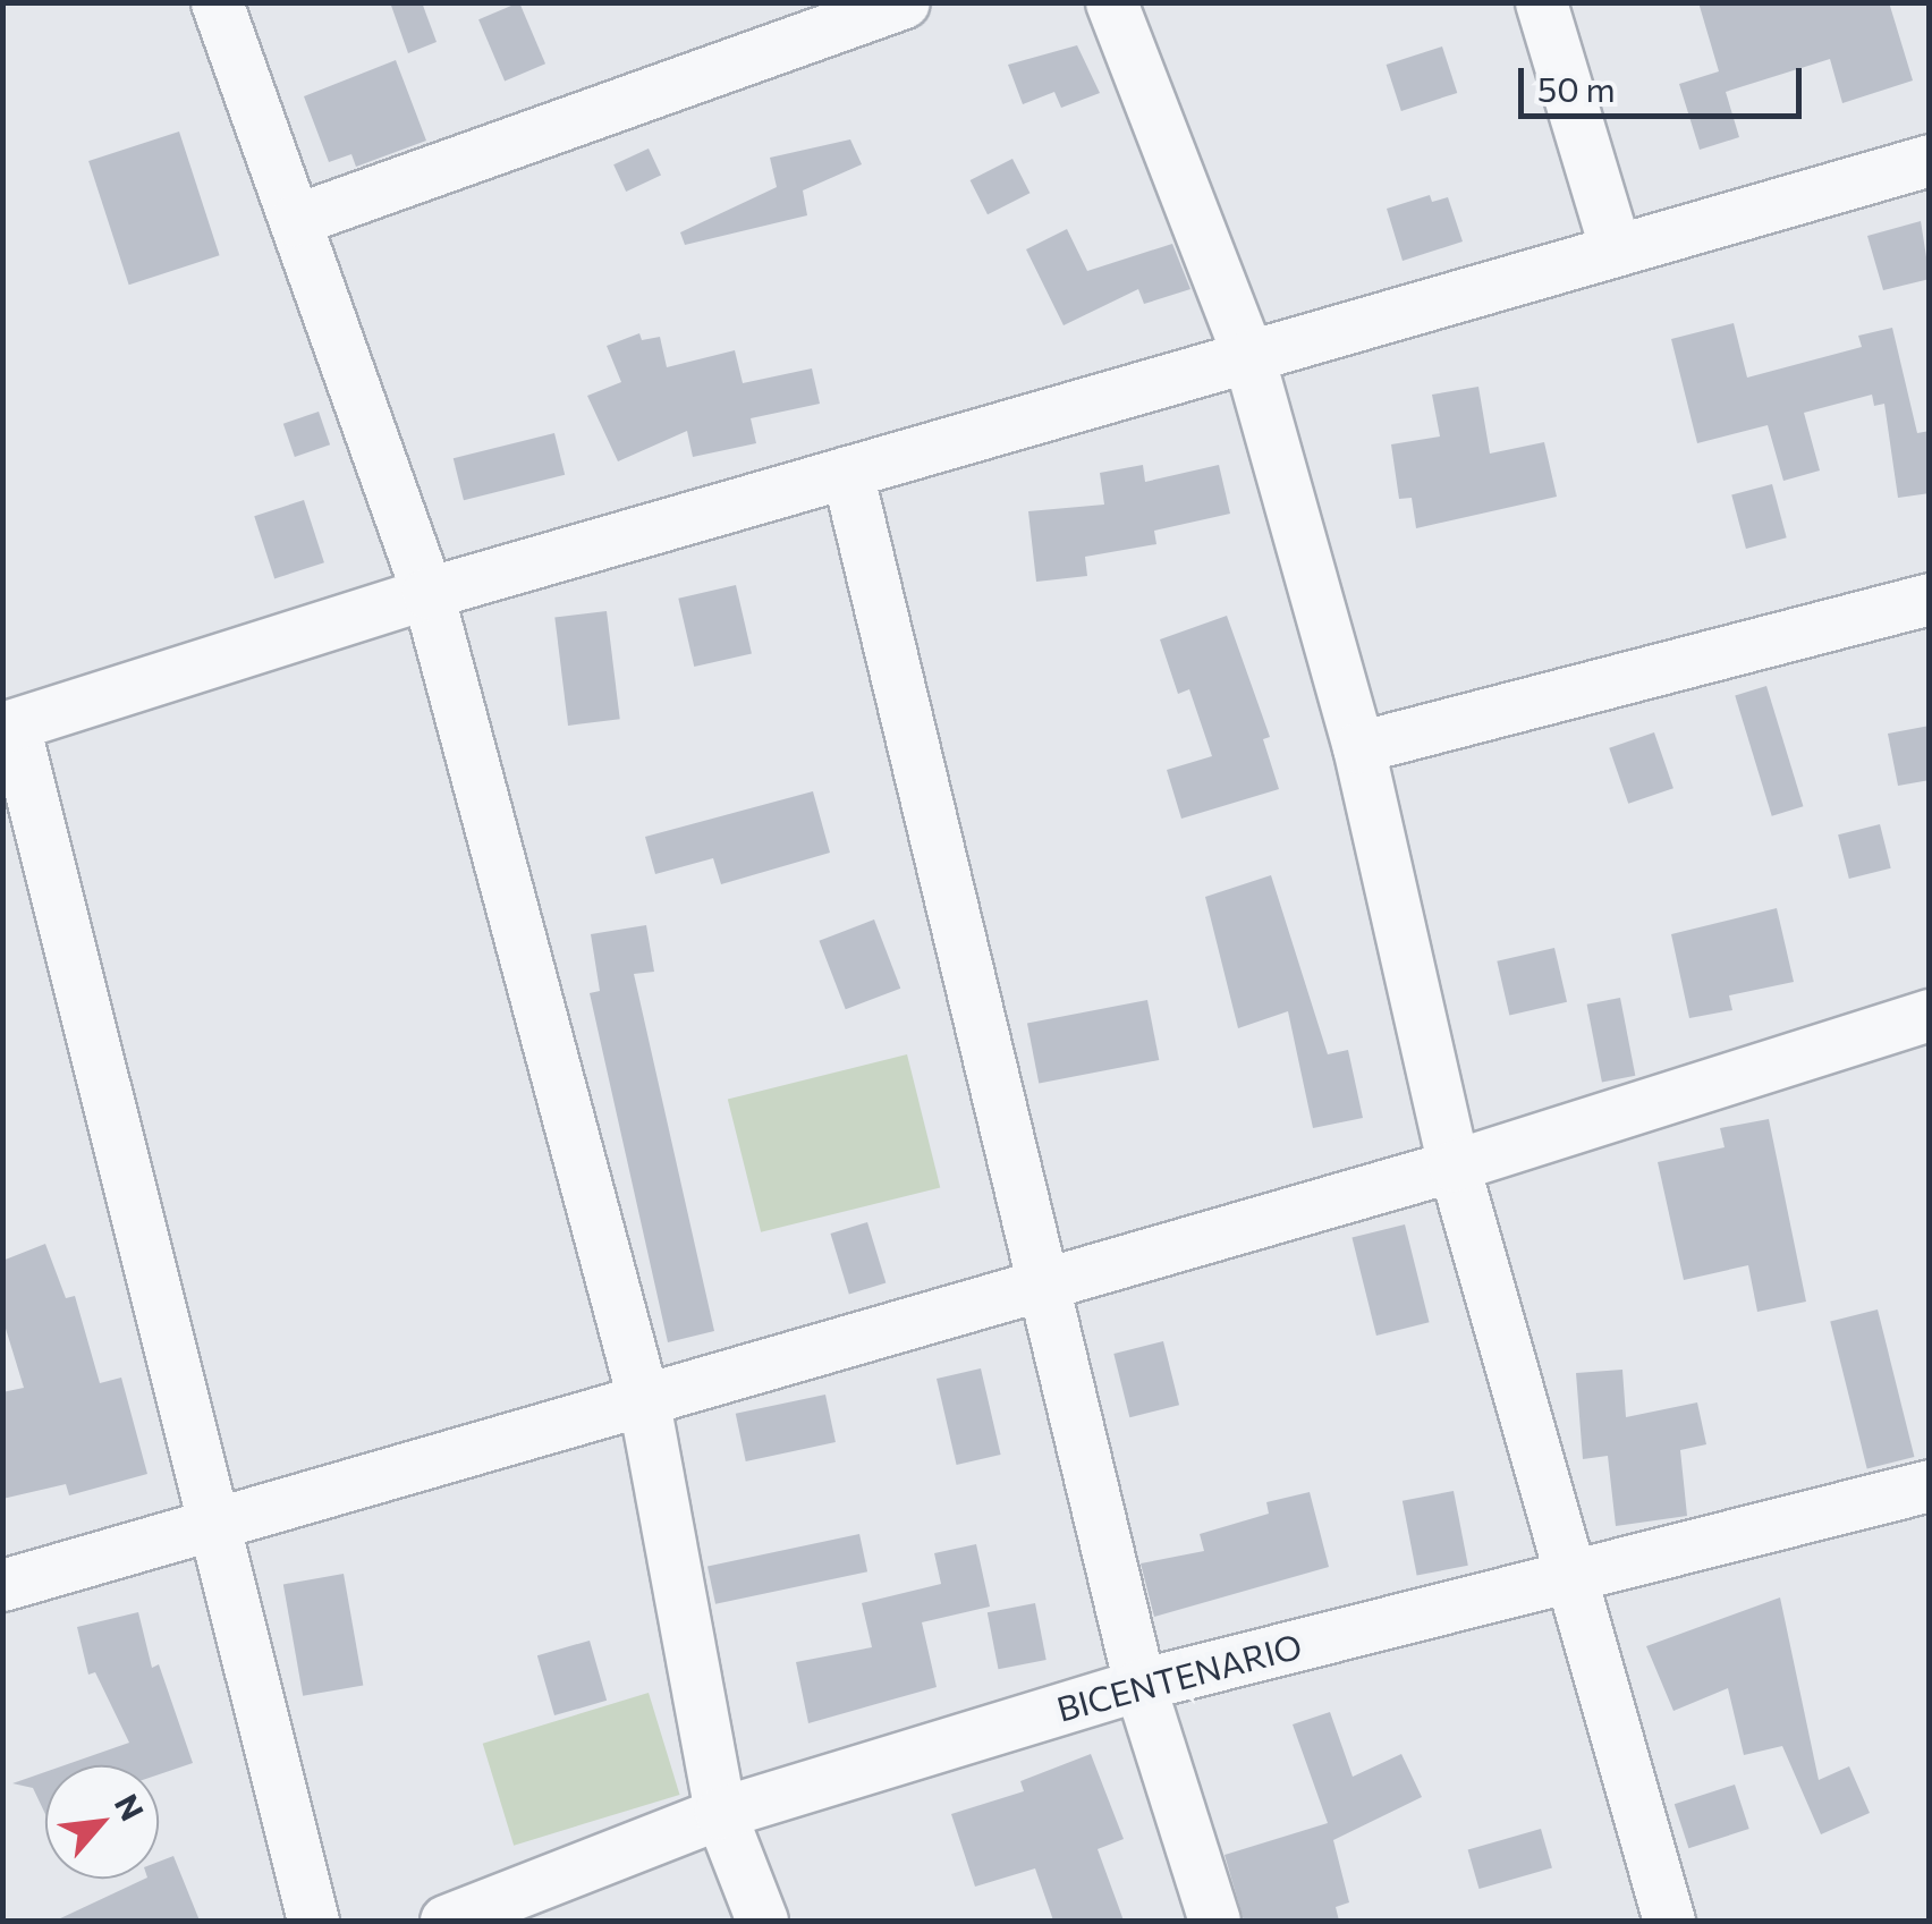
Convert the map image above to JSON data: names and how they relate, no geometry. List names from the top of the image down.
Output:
{
  "streets": {
    "street": ["BICENTENARIO"]
  },
  "scale_bar": "50 m",
  "north": "top right"
}
